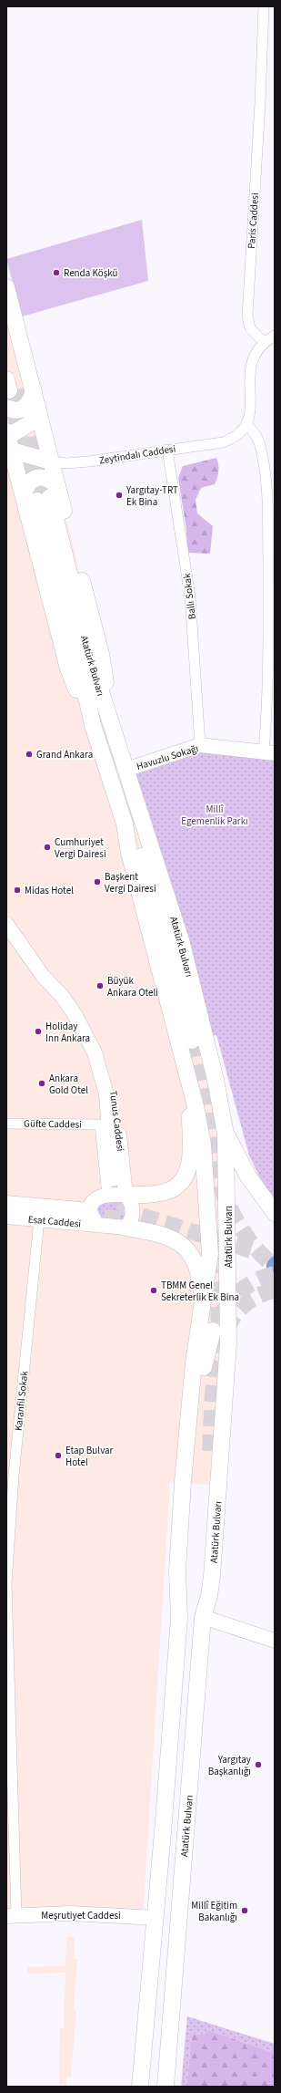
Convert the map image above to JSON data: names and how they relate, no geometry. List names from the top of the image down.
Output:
{
  "streets": {
    "main road": ["Atatürk Bulvarı"],
    "street": [
      "Paris Caddesi",
      "Zeytindalı Caddesi",
      "Ballı Sokak",
      "Havuzlu Sokağı",
      "Tunus Caddesi",
      "Güfte Caddesi",
      "Esat Caddesi",
      "Karanfil Sokak",
      "Meşrutiyet Caddesi"
    ]
  },
  "crossings": [
    ["Zeytindalı Caddesi", "Ballı Sokak"],
    ["Ballı Sokak", "Havuzlu Sokağı"],
    ["Atatürk Bulvarı", "Havuzlu Sokağı"],
    ["Atatürk Bulvarı", "Meşrutiyet Caddesi"],
    ["Tunus Caddesi", "Güfte Caddesi"],
    ["Tunus Caddesi", "Esat Caddesi"],
    ["Esat Caddesi", "Karanfil Sokak"],
    ["Karanfil Sokak", "Meşrutiyet Caddesi"]
  ],
  "parks": ["Millî Egemenlik Parkı"],
  "places": [
    "Renda Köşkü",
    "Yargıtay-TRT Ek Bina",
    "Grand Ankara",
    "Cumhuriyet Vergi Dairesi",
    "Başkent Vergi Dairesi",
    "Midas Hotel",
    "Büyük Ankara Oteli",
    "Holiday Inn Ankara",
    "Ankara Gold Otel",
    "TBMM Genel Sekreterlik Ek Bina",
    "Etap Bulvar Hotel",
    "Yargıtay Başkanlığı",
    "Millî Eğitim Bakanlığı"
  ]
}
